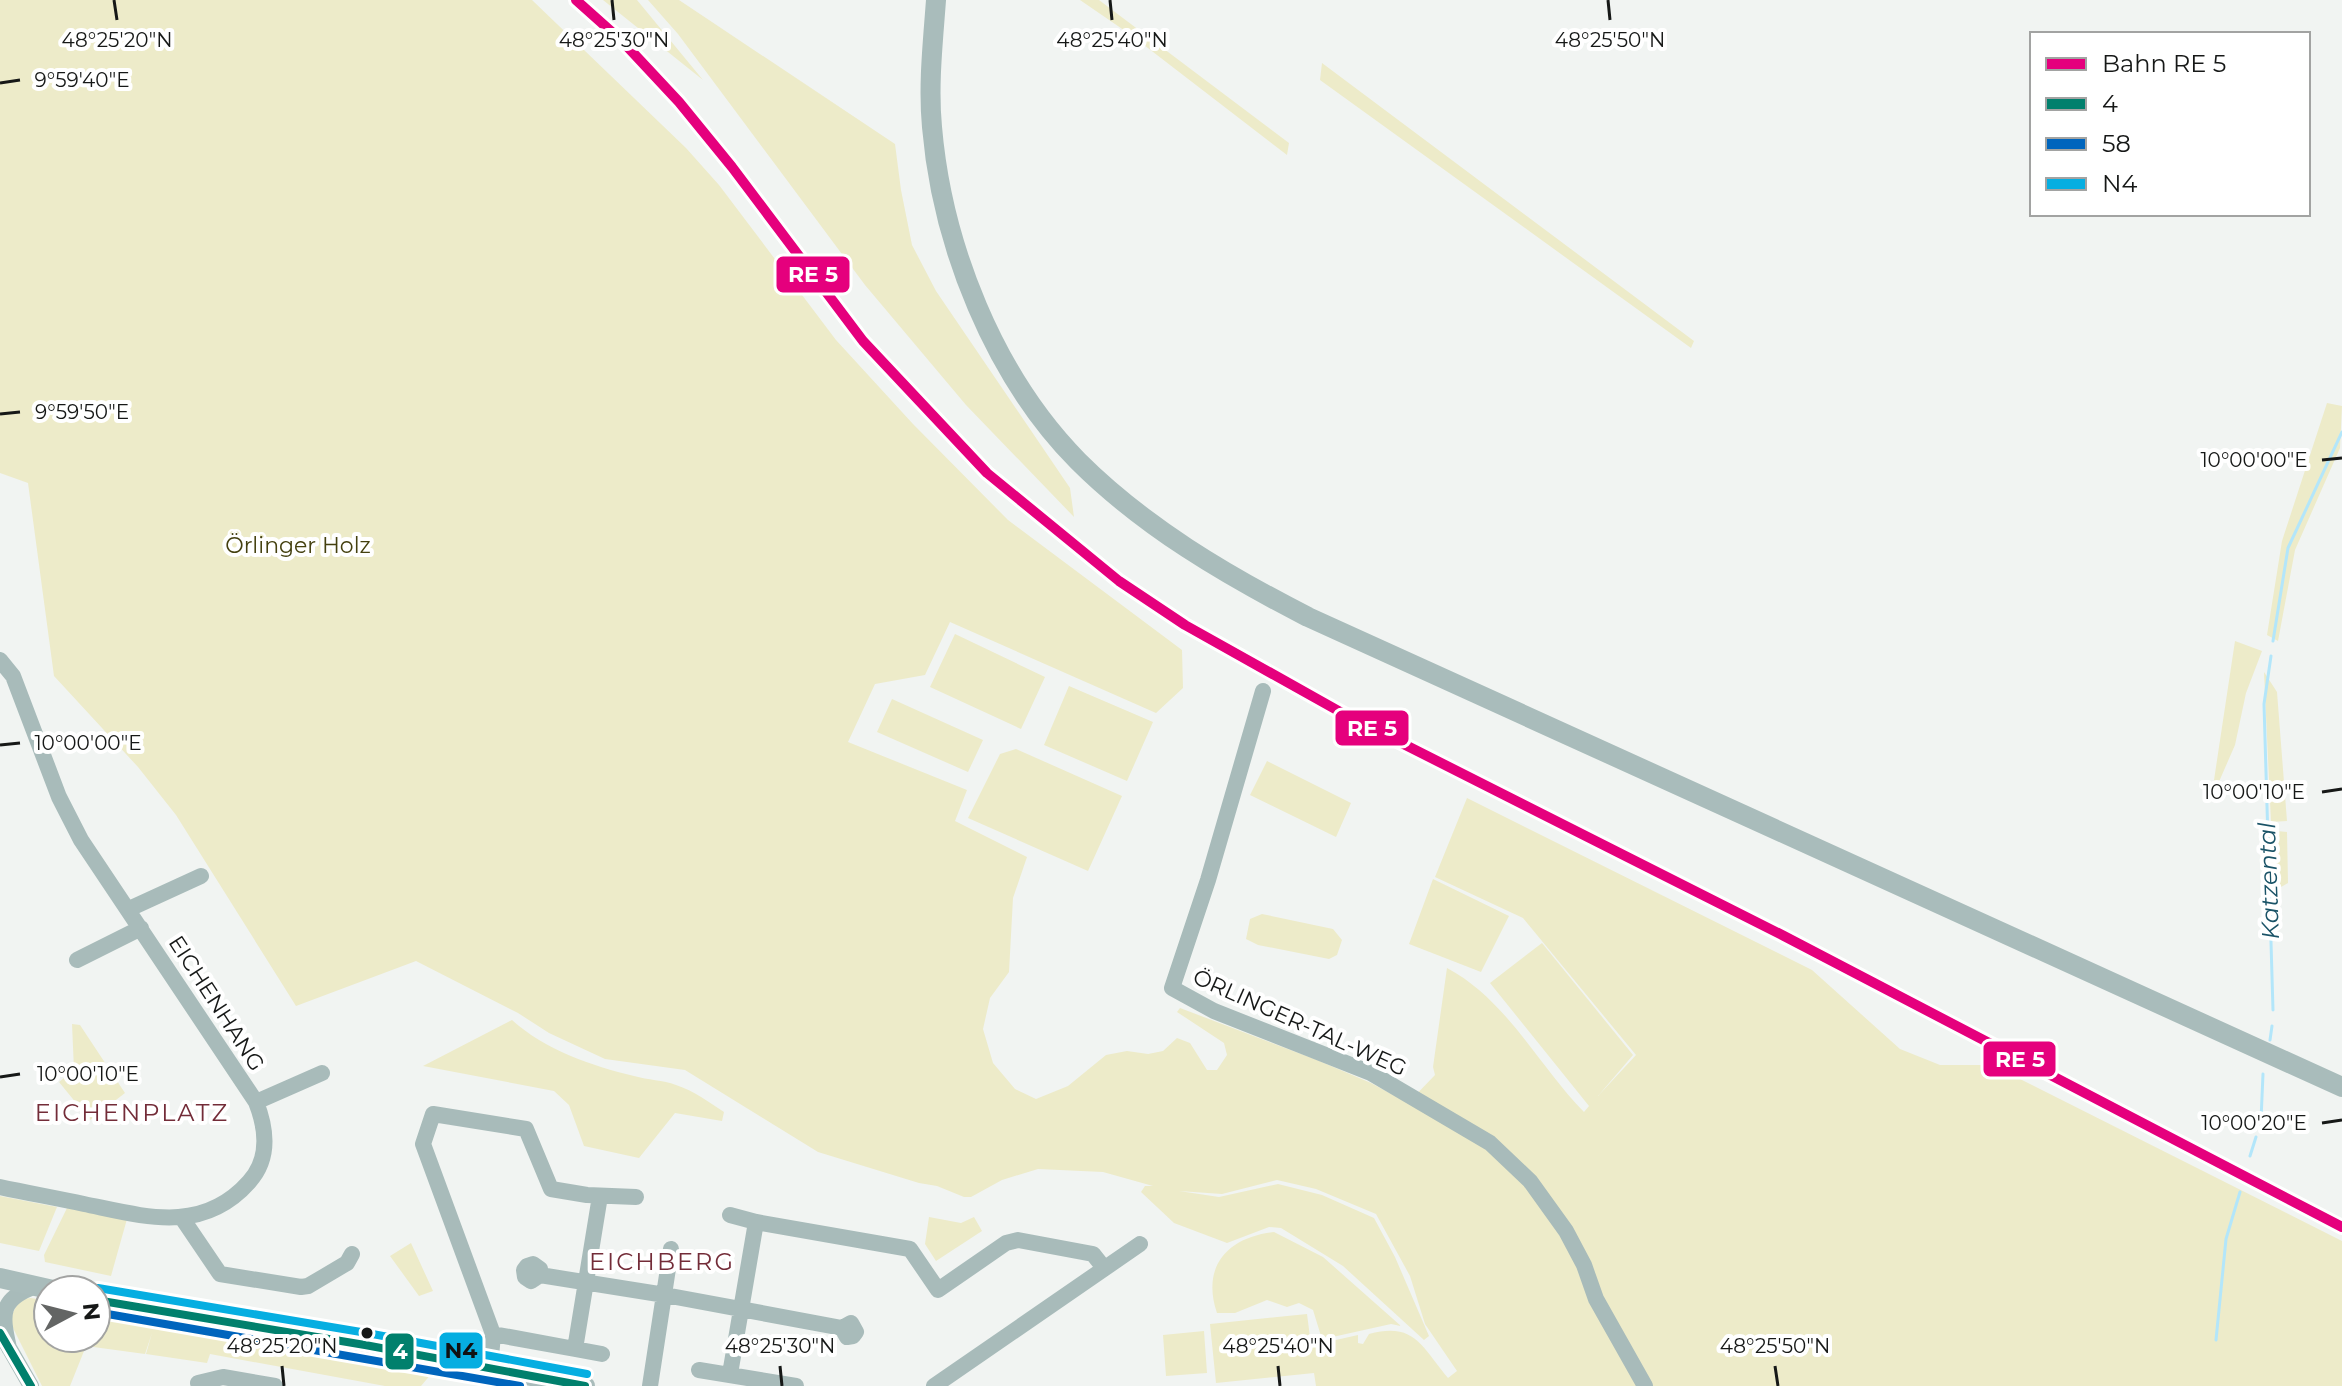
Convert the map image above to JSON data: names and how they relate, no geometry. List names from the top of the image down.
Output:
{
  "streets": {
    "street": ["EICHENHANG", "ÖRLINGER-TAL-WEG"]
  },
  "districts": ["EICHENPLATZ", "EICHBERG"],
  "water": ["Katzental"],
  "parks": ["Örlinger Holz"],
  "lines": ["transit line N4", "transit line 4", "transit line 58"],
  "legend": [
    "Bahn RE 5",
    "4",
    "58",
    "N4"
  ],
  "north": "right",
  "coordinates": [
    "48°25'20\"N",
    "48°25'30\"N",
    "48°25'40\"N",
    "48°25'50\"N",
    "9°59'40\"E",
    "9°59'50\"E",
    "10°00'00\"E",
    "10°00'10\"E",
    "10°00'20\"E"
  ]
}
